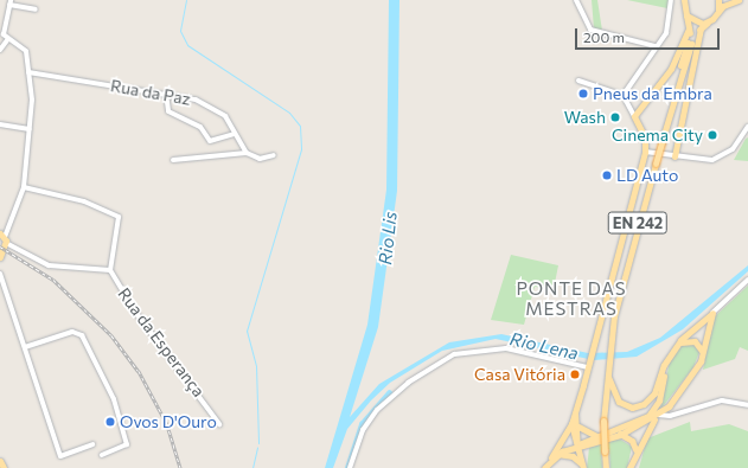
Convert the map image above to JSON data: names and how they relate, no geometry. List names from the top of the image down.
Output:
{
  "streets": {
    "main road": ["EN 242"],
    "street": ["Rua da Paz", "Rua da Esperança"]
  },
  "districts": ["PONTE DAS MESTRAS"],
  "water": ["Rio Lis", "Rio Lena"],
  "places": [
    "Pneus da Embra",
    "Wash",
    "Cinema City",
    "LD Auto",
    "Casa Vitória",
    "Ovos D'Ouro"
  ],
  "scale_bar": "200 m"
}
